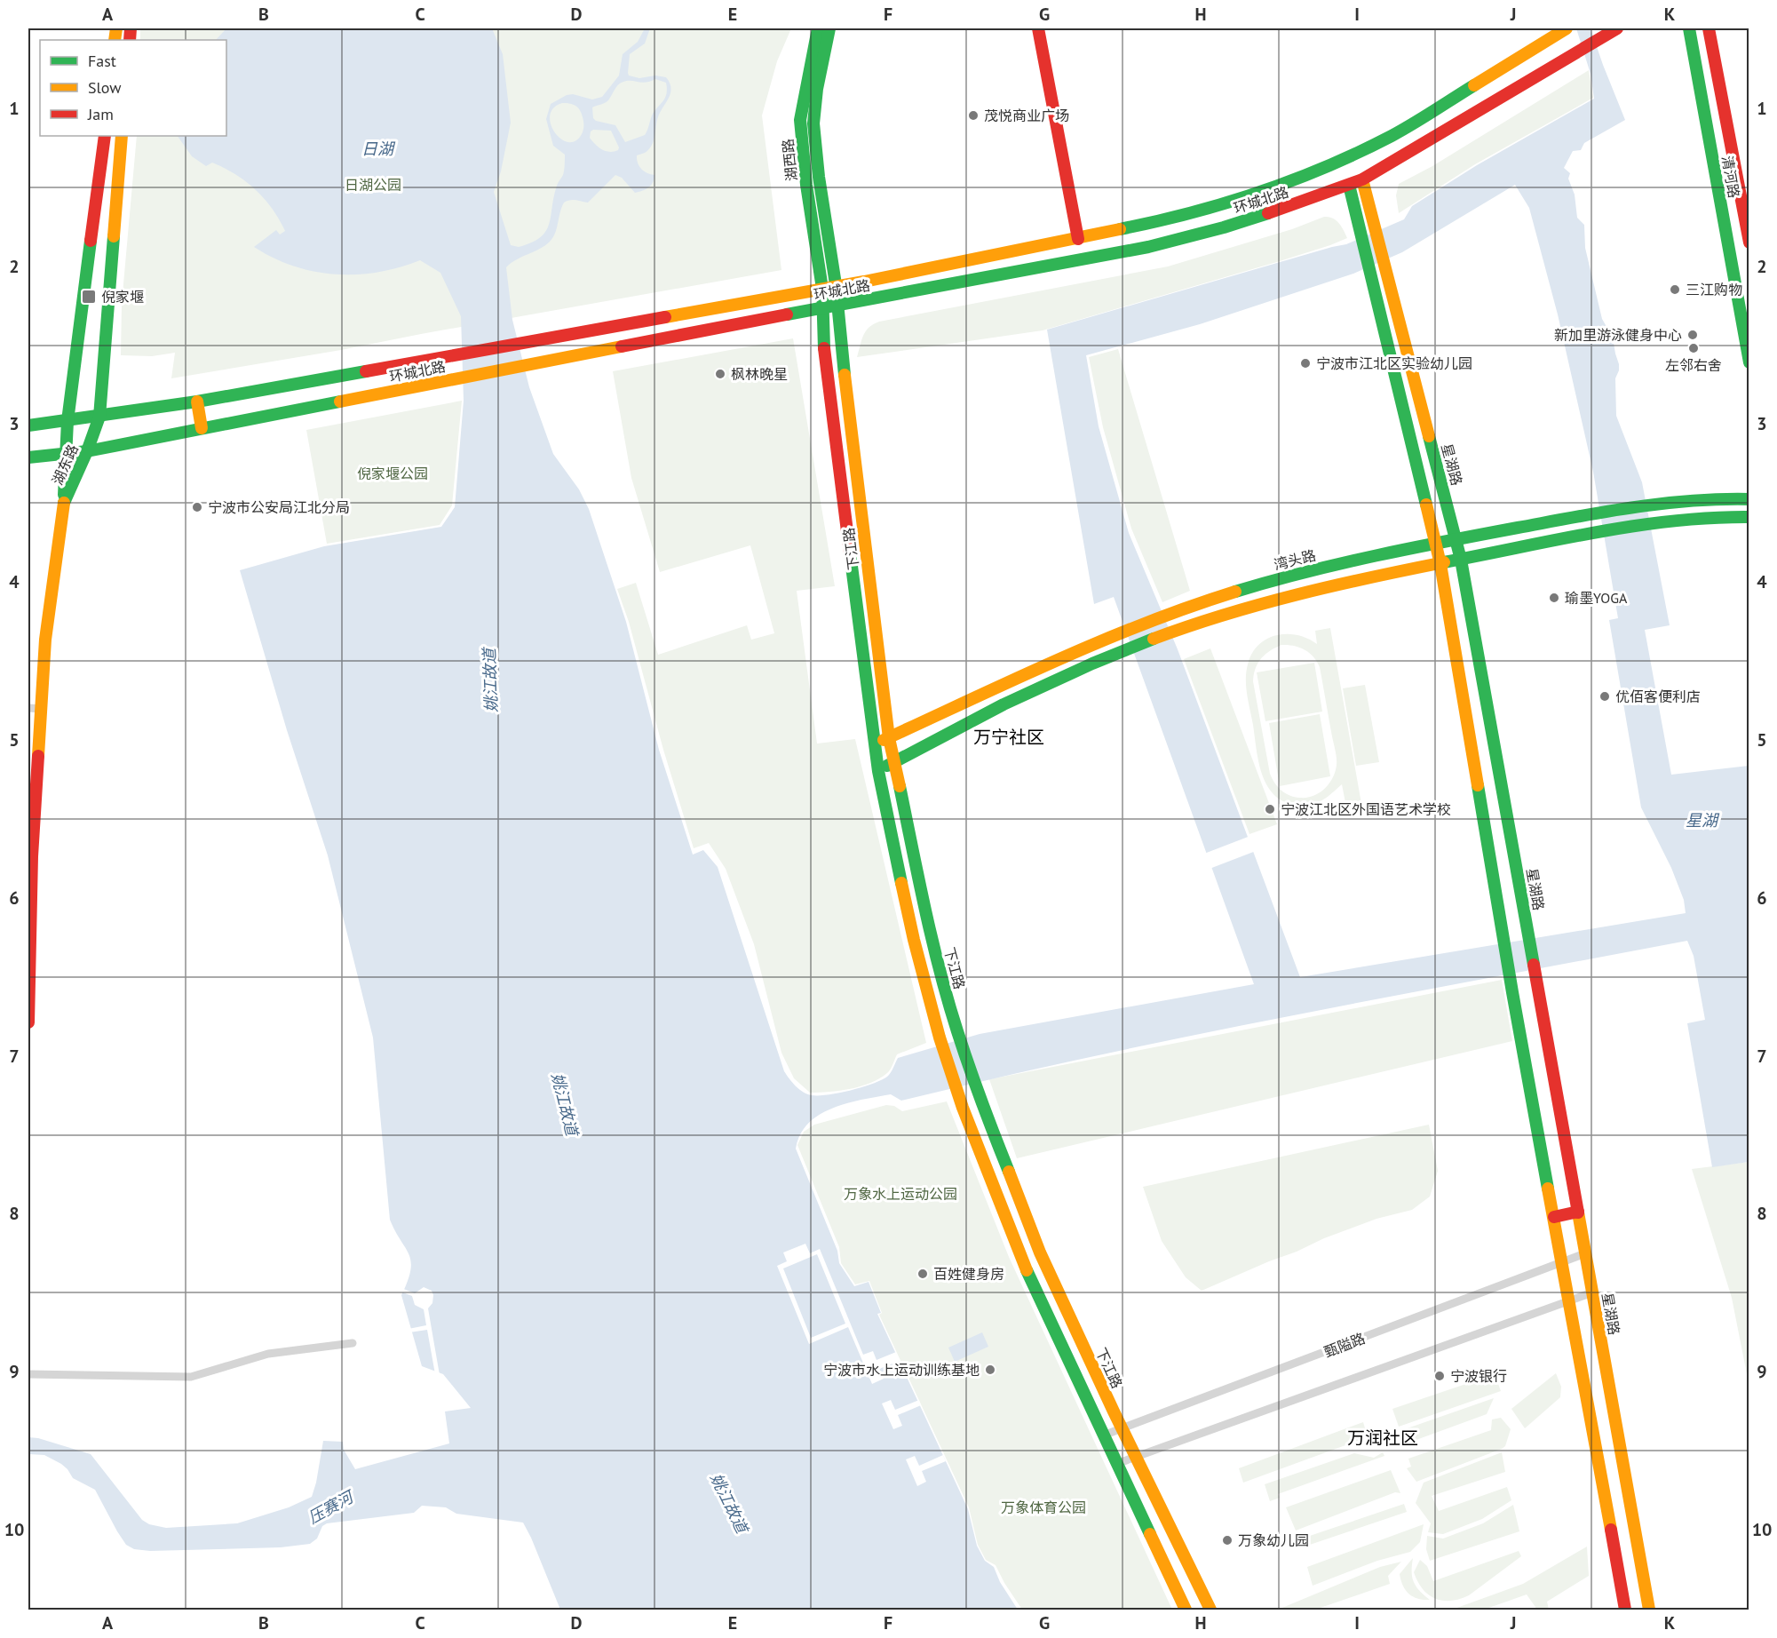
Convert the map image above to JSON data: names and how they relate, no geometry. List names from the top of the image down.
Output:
{
  "streets": {
    "main road": [
      "湖西路",
      "清河路",
      "环城北路",
      "湖东路",
      "星湖路",
      "下江路",
      "湾头路"
    ],
    "street": ["甄隘路"]
  },
  "crossings": [
    ["湖西路", "环城北路"],
    ["湖西路", "下江路"],
    ["环城北路", "湖东路"],
    ["环城北路", "星湖路"],
    ["环城北路", "下江路"],
    ["星湖路", "湾头路"],
    ["星湖路", "甄隘路"],
    ["下江路", "湾头路"],
    ["下江路", "甄隘路"]
  ],
  "districts": ["万宁社区", "万润社区"],
  "water": [
    "日湖",
    "姚江故道",
    "星湖",
    "压赛河"
  ],
  "parks": [
    "日湖公园",
    "倪家堰公园",
    "万象水上运动公园",
    "万象体育公园"
  ],
  "places": {
    "other": [
      "茂悦商业广场",
      "三江购物",
      "新加里游泳健身中心",
      "左邻右舍",
      "宁波市江北区实验幼儿园",
      "枫林晚星",
      "宁波市公安局江北分局",
      "瑜墨YOGA",
      "优佰客便利店",
      "宁波江北区外国语艺术学校",
      "百姓健身房",
      "宁波市水上运动训练基地",
      "宁波银行",
      "万象幼儿园"
    ],
    "transit": ["倪家堰"]
  },
  "legend": ["Fast", "Slow", "Jam"],
  "grid": {
    "columns": [
      "A",
      "B",
      "C",
      "D",
      "E",
      "F",
      "G",
      "H",
      "I",
      "J",
      "K"
    ],
    "rows": [
      "1",
      "2",
      "3",
      "4",
      "5",
      "6",
      "7",
      "8",
      "9",
      "10"
    ]
  }
}
